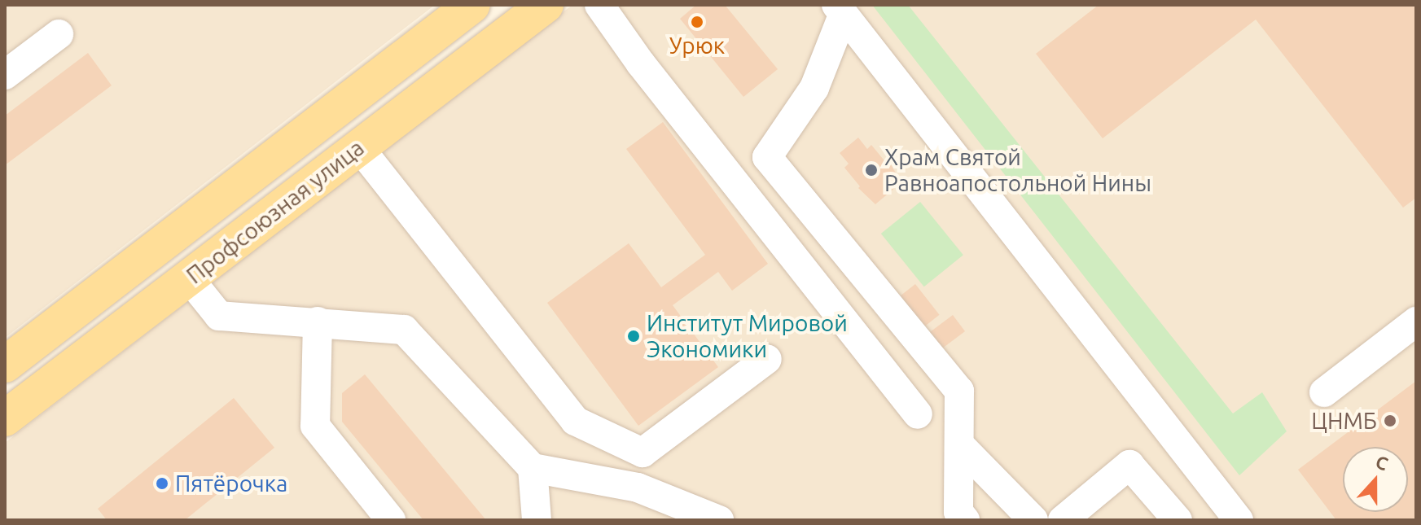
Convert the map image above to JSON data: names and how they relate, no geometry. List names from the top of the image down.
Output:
{
  "streets": {
    "main road": ["Профсоюзная улица"]
  },
  "places": [
    "Урюк",
    "Храм Святой Равноапостольной Нины",
    "Институт Мировой Экономики",
    "ЦНМБ",
    "Пятёрочка"
  ],
  "north": "top"
}
